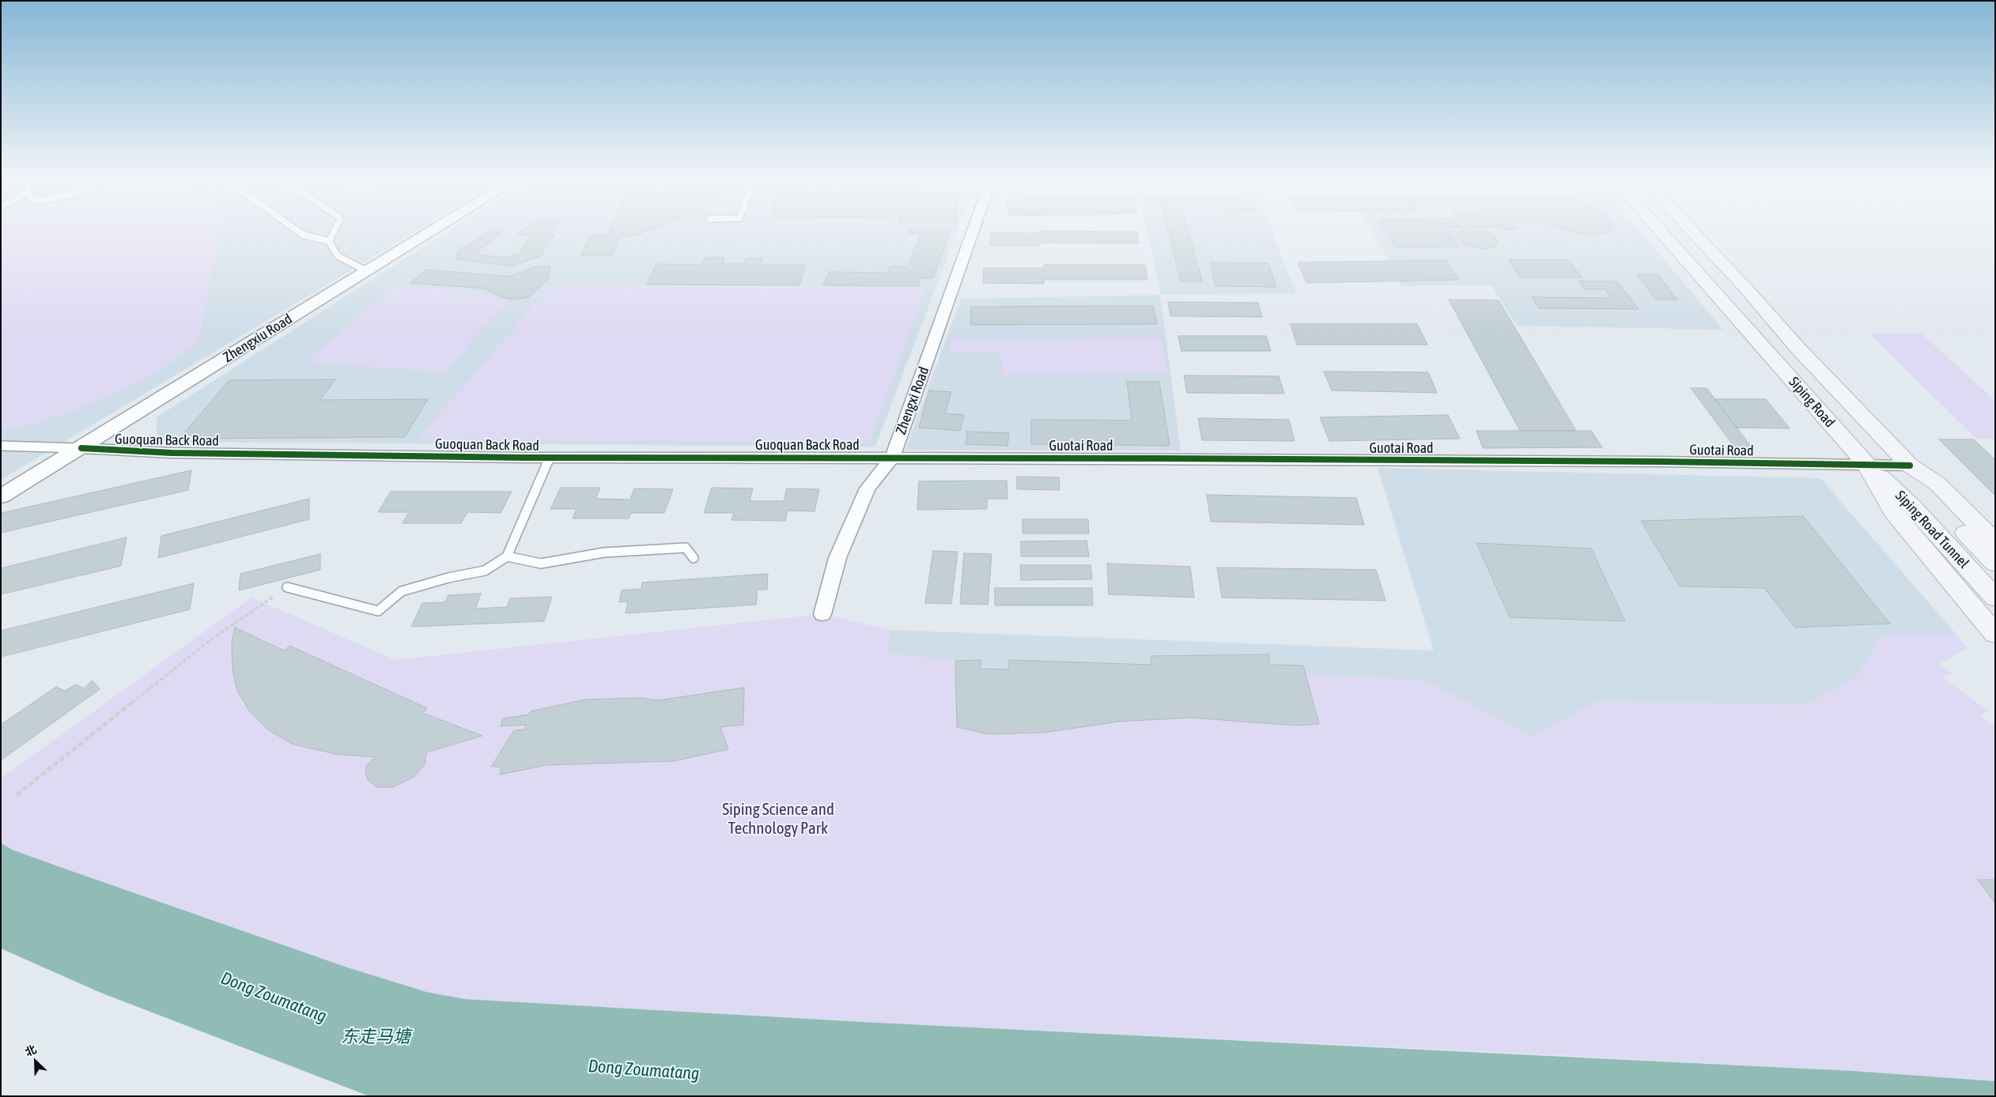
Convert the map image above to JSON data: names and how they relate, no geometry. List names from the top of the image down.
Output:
{
  "streets": {
    "main road": ["Siping Road", "Siping Road Tunnel"],
    "street": [
      "Zhengxiu Road",
      "Zhengxi Road",
      "Guoquan Back Road",
      "Guotai Road"
    ]
  },
  "crossings": [
    ["Zhengxiu Road", "Guoquan Back Road"],
    ["Zhengxi Road", "Guoquan Back Road"],
    ["Zhengxi Road", "Guotai Road"],
    ["Siping Road", "Guotai Road"],
    ["Siping Road", "Siping Road Tunnel"],
    ["Guoquan Back Road", "Guotai Road"],
    ["Guotai Road", "Siping Road Tunnel"]
  ],
  "water": ["Dong Zoumatang", "东走马塘"],
  "parks": ["Siping Science and Technology Park"],
  "north": "top left"
}
